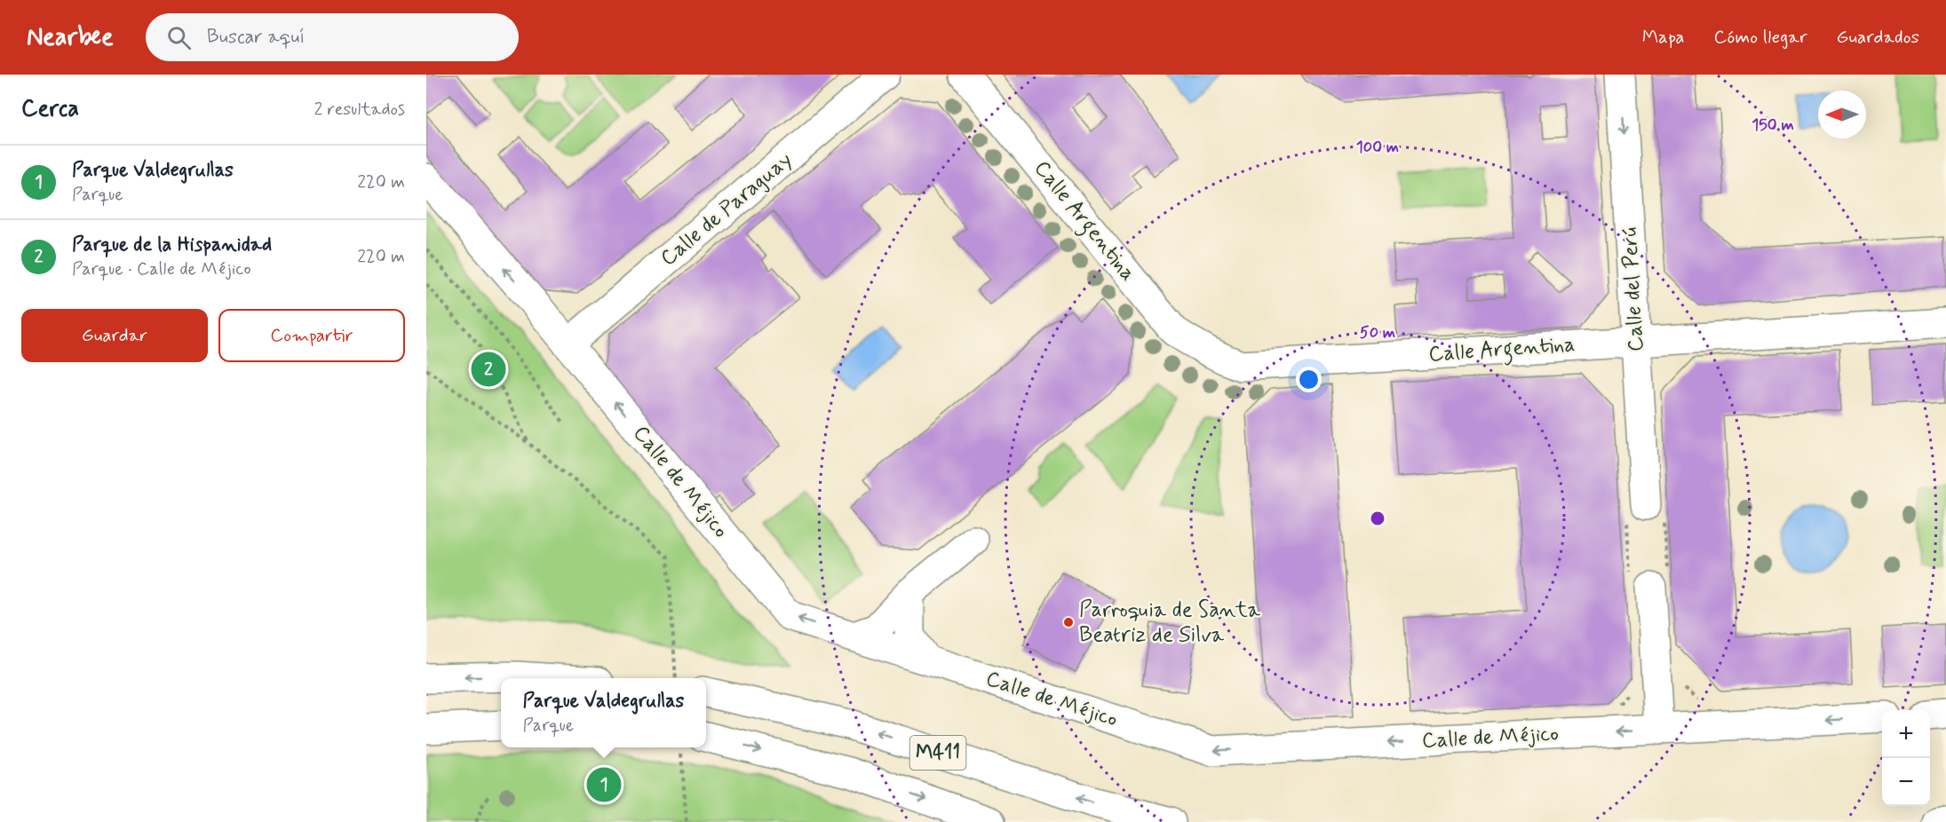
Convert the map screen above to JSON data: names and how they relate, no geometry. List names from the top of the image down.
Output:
{
  "streets": {
    "street": [
      "Calle de Paraguay",
      "Calle Argentina",
      "Calle del Perú",
      "Calle de Méjico",
      "M411"
    ]
  },
  "crossings": [
    ["Calle de Paraguay", "Calle de Méjico"],
    ["Calle Argentina", "Calle del Perú"]
  ],
  "one_way": ["Calle del Perú"],
  "places": ["Parroquia de Santa Beatriz de Silva"],
  "north": "left",
  "page": {
    "header": "Nearbee",
    "search": "Buscar aquí",
    "nav": ["Mapa", "Cómo llegar", "Guardados"],
    "heading": ["Cerca", "2 resultados"],
    "list": [
      {
        "mark": "1",
        "name": "Parque Valdegrullas",
        "note": "Parque",
        "value": "220 m"
      },
      {
        "mark": "2",
        "name": "Parque de la Hispanidad",
        "note": "Parque · Calle de Méjico",
        "value": "220 m"
      }
    ],
    "buttons": ["Guardar", "Compartir"],
    "pins": ["2", "1"],
    "popup": ["Parque Valdegrullas", "Parque"],
    "map_buttons": ["+", "−"]
  },
  "rings": ["150 m", "100 m", "50 m"]
}
